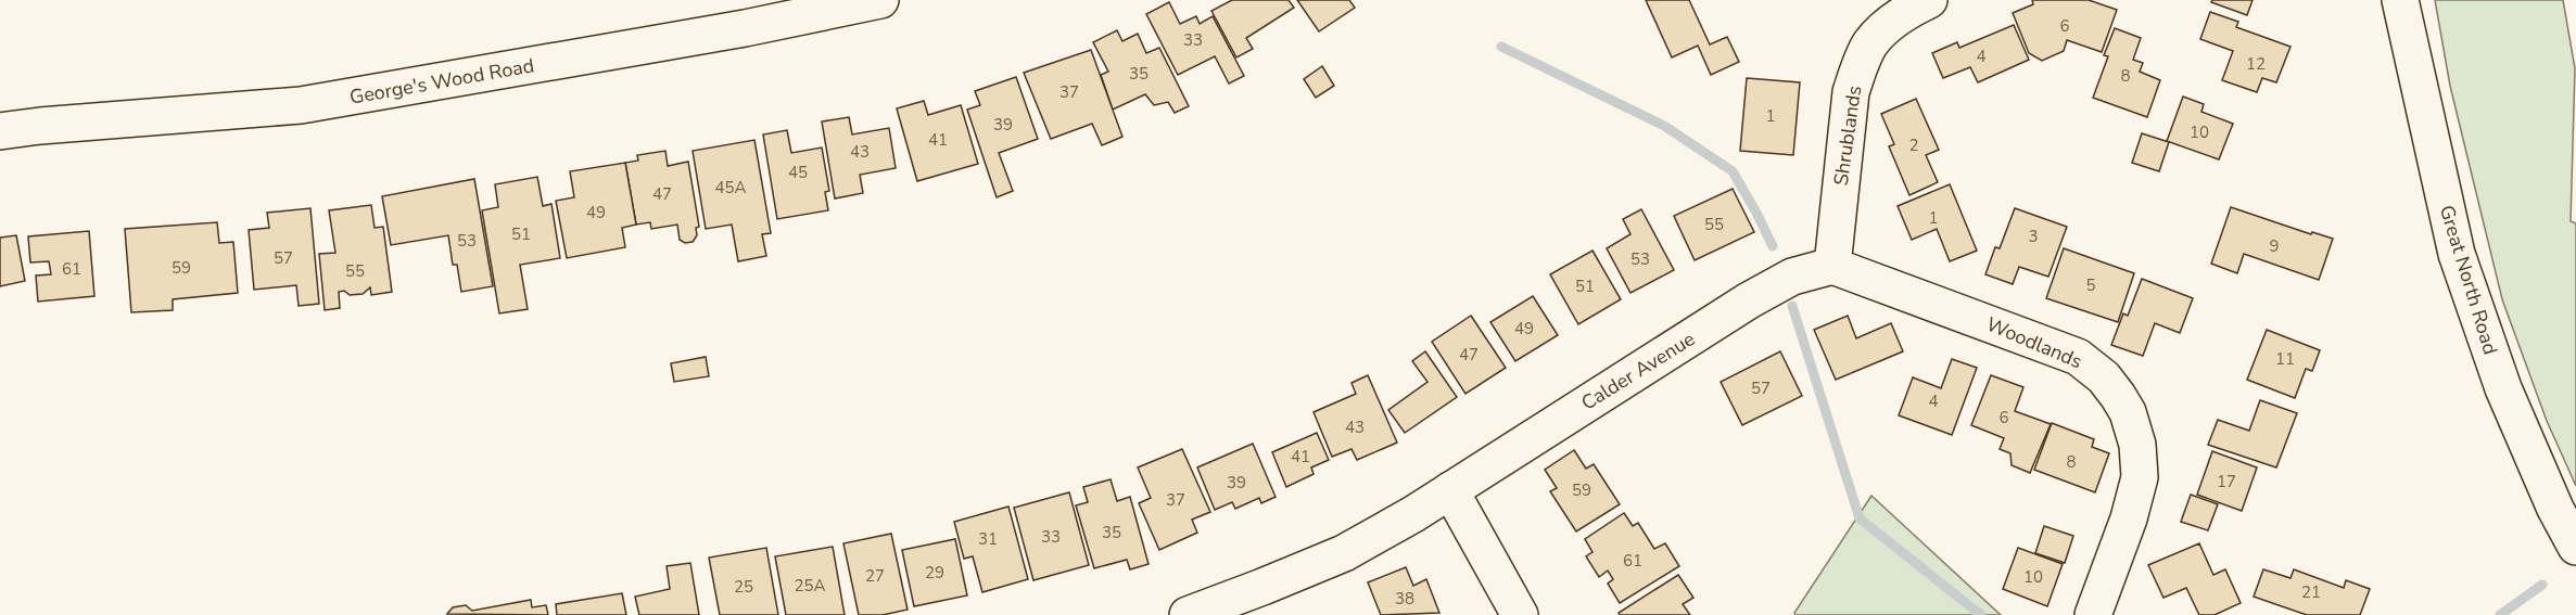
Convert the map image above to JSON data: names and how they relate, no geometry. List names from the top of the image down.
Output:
{
  "streets": {
    "street": [
      "George's Wood Road",
      "Shrublands",
      "Great North Road",
      "Woodlands",
      "Calder Avenue"
    ]
  },
  "crossings": [
    ["Shrublands", "Woodlands"],
    ["Shrublands", "Calder Avenue"],
    ["Woodlands", "Calder Avenue"]
  ],
  "house_numbers": [
    "6",
    "33",
    "4",
    "12",
    "35",
    "8",
    "37",
    "1",
    "39",
    "10",
    "41",
    "2",
    "43",
    "45",
    "45A",
    "47",
    "49",
    "1",
    "55",
    "51",
    "3",
    "53",
    "9",
    "57",
    "53",
    "59",
    "61",
    "55",
    "5",
    "51",
    "49",
    "47",
    "11",
    "57",
    "4",
    "6",
    "43",
    "41",
    "8",
    "17",
    "39",
    "59",
    "37",
    "35",
    "33",
    "31",
    "61",
    "29",
    "27",
    "10",
    "25A",
    "25",
    "21",
    "38"
  ]
}
